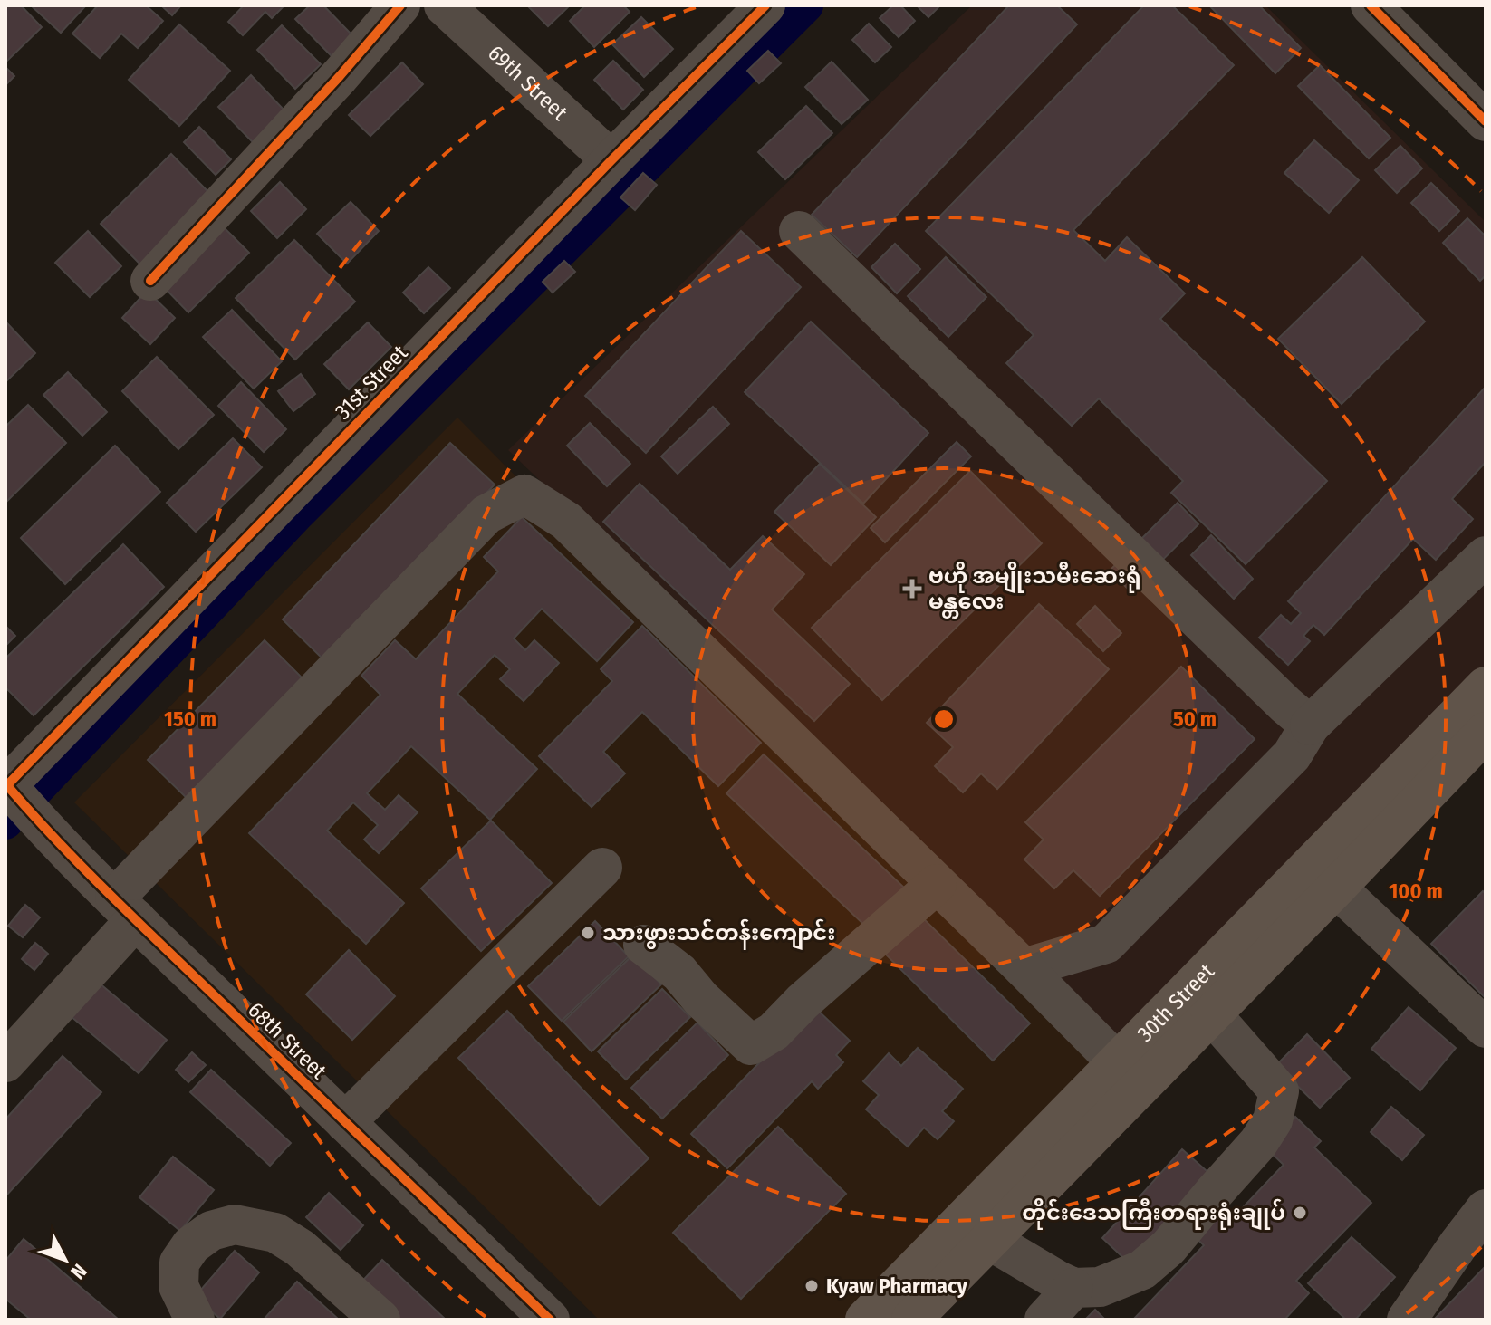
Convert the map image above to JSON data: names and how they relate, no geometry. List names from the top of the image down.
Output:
{
  "streets": {
    "main road": ["30th Street"],
    "street": ["69th Street", "31st Street", "68th Street"]
  },
  "crossings": [
    ["69th Street", "31st Street"],
    ["31st Street", "68th Street"]
  ],
  "places": {
    "health": ["ဗဟို အမျိုးသမီးဆေးရုံ မန္တလေး"],
    "other": ["သားဖွားသင်တန်းကျောင်း", "တိုင်းဒေသကြီးတရားရုံးချုပ်", "Kyaw Pharmacy"]
  },
  "north": "bottom right",
  "rings": ["50 m", "150 m", "100 m"]
}
